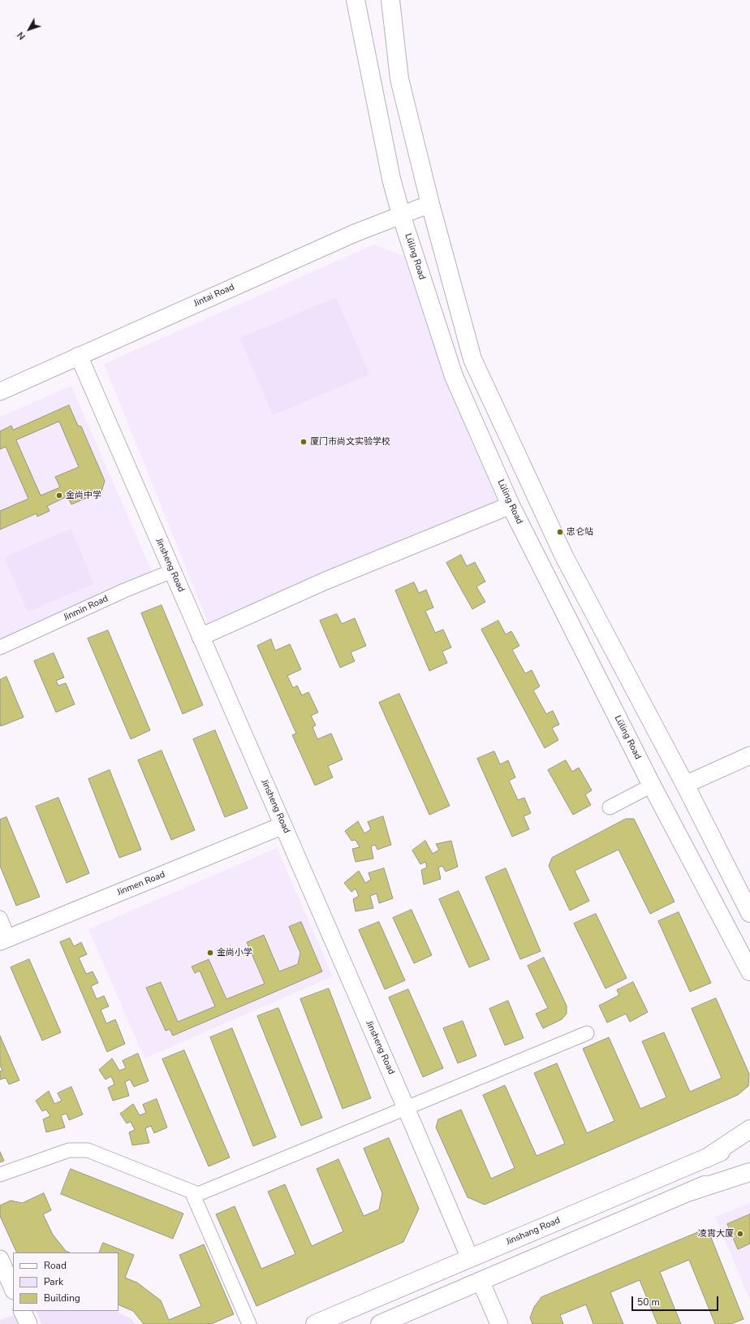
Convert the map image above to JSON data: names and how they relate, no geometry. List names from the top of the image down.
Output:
{
  "streets": {
    "main road": ["Lüling Road", "Jinshang Road"],
    "street": [
      "Jintai Road",
      "Jinsheng Road",
      "Jinmin Road",
      "Jinmen Road"
    ]
  },
  "crossings": [
    ["Lüling Road", "Jintai Road"],
    ["Jintai Road", "Jinsheng Road"],
    ["Jinsheng Road", "Jinmin Road"],
    ["Jinsheng Road", "Jinmen Road"],
    ["Jinsheng Road", "Jinshang Road"]
  ],
  "places": [
    "厦门市尚文实验学校",
    "金尚中学",
    "忠仑站",
    "金尚小学",
    "凌霄大厦"
  ],
  "legend": ["Road", "Park", "Building"],
  "scale_bar": "50 m",
  "north": "bottom left"
}
